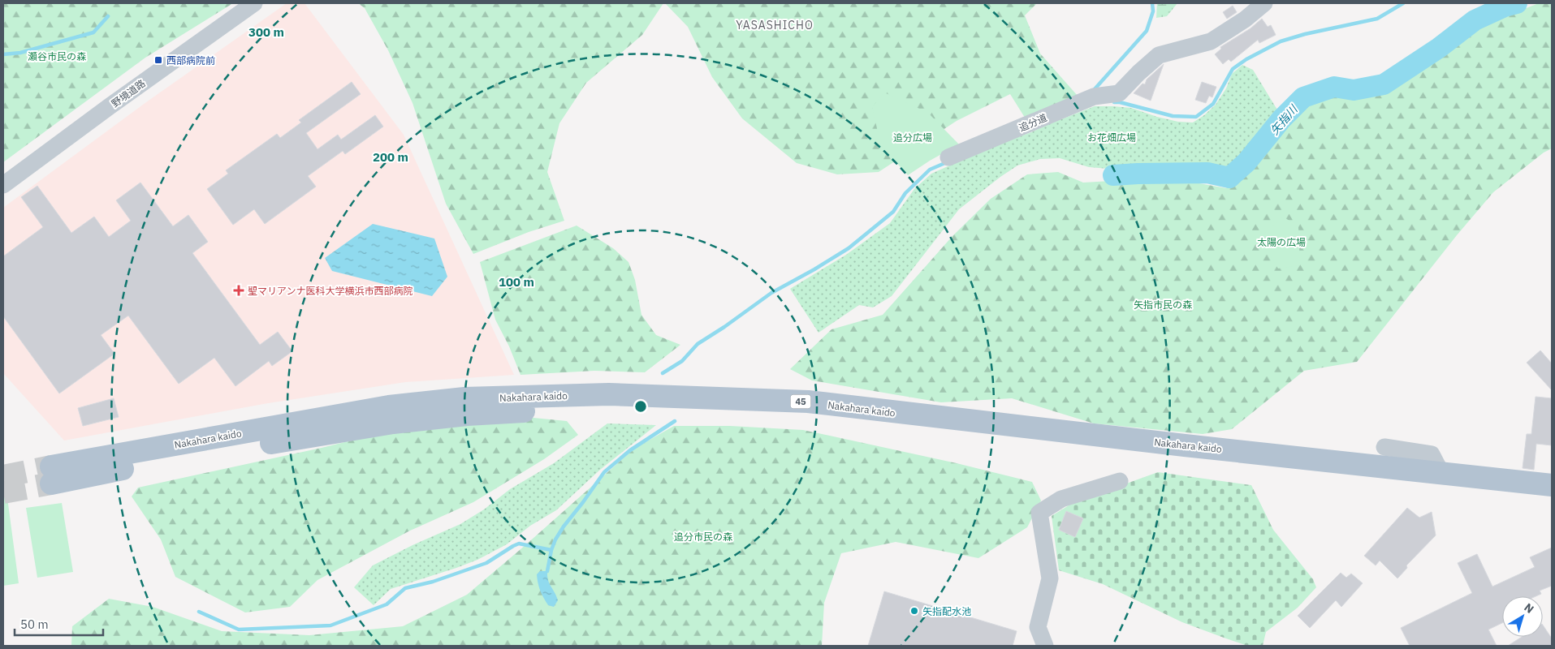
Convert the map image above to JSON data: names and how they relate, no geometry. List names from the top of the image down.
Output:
{
  "streets": {
    "main road": ["Nakahara kaido", "45"],
    "street": ["野境道路", "追分道"]
  },
  "districts": ["YASASHICHO"],
  "water": ["矢指川"],
  "parks": [
    "瀬谷市民の森",
    "追分広場",
    "お花畑広場",
    "太陽の広場",
    "矢指市民の森",
    "追分市民の森"
  ],
  "places": {
    "transit": ["西部病院前"],
    "health": ["聖マリアンナ医科大学横浜市西部病院"],
    "other": ["矢指配水池"]
  },
  "scale_bar": "50 m",
  "north": "top right",
  "rings": ["300 m", "200 m", "100 m"]
}
